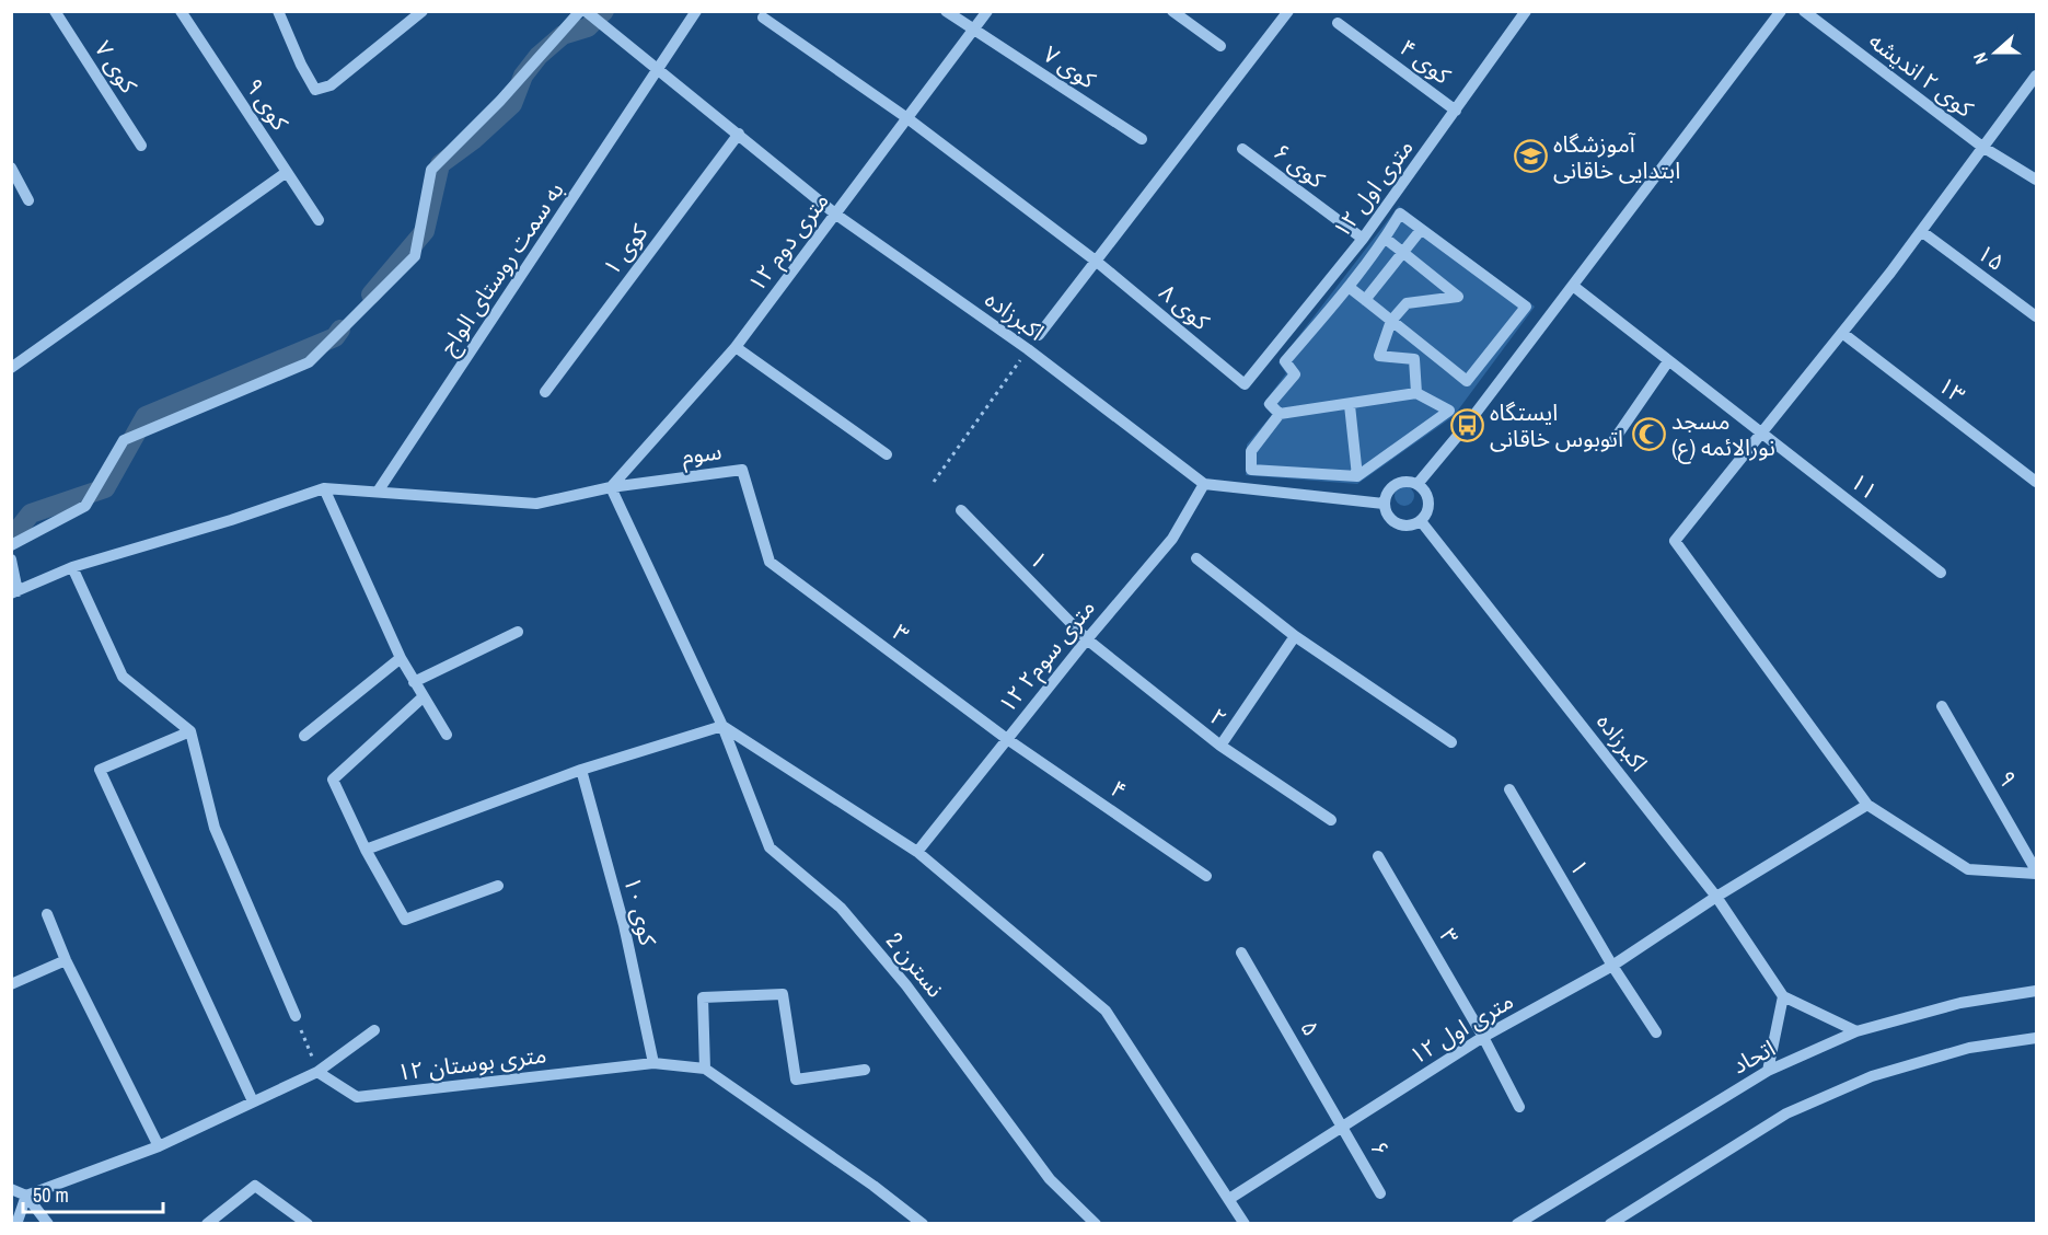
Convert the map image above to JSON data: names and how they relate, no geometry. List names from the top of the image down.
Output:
{
  "streets": {
    "street": [
      "کوی ۴",
      "کوی ۷",
      "کوی ۲ اندیشه",
      "کوی ۹",
      "کوی ۶",
      "۱۲ متری اول",
      "۱۲ متری دوم",
      "کوی ۱",
      "۱۵",
      "به سمت روستای الواج",
      "کوی ۸",
      "اکبرزاده",
      "۱۳",
      "سوم",
      "۱۱",
      "۱",
      "۳",
      "۱۲ متری سوم۲",
      "۲",
      "۹",
      "۴",
      "کوی ۱۰",
      "نسترن 2",
      "۵",
      "اتحاد",
      "۱۲ متری بوستان",
      "۶"
    ]
  },
  "crossings": [
    ["کوی ۴", "۱۲ متری اول"],
    ["کوی ۷", "۱۲ متری دوم"],
    ["کوی ۶", "۱۲ متری اول"],
    ["۱۲ متری اول", "کوی ۸"],
    ["۱۲ متری اول", "اکبرزاده"],
    ["۱۲ متری اول", "۱"],
    ["۱۲ متری اول", "۳"],
    ["۱۲ متری اول", "۵"],
    ["۱۲ متری اول", "۶"],
    ["۱۲ متری دوم", "کوی ۸"],
    ["۱۲ متری دوم", "اکبرزاده"],
    ["۱۲ متری دوم", "سوم"],
    ["۱۲ متری دوم", "نسترن 2"],
    ["کوی ۱", "اکبرزاده"],
    ["به سمت روستای الواج", "اکبرزاده"],
    ["اکبرزاده", "۱۲ متری سوم۲"],
    ["سوم", "۳"],
    ["سوم", "نسترن 2"],
    ["۱", "۱۲ متری سوم۲"],
    ["۱", "۲"],
    ["۳", "۱۲ متری سوم۲"],
    ["۳", "۴"],
    ["۱۲ متری سوم۲", "۲"],
    ["۱۲ متری سوم۲", "۴"],
    ["کوی ۱۰", "۱۲ متری بوستان"],
    ["۵", "۶"]
  ],
  "places": {
    "school or university": ["آموزشگاه ابتدایی خاقانی"],
    "bus stop": ["ایستگاه اتوبوس خاقانی"],
    "mosque": ["مسجد نورالائمه (ع)"]
  },
  "scale_bar": "50 m",
  "north": "left"
}
